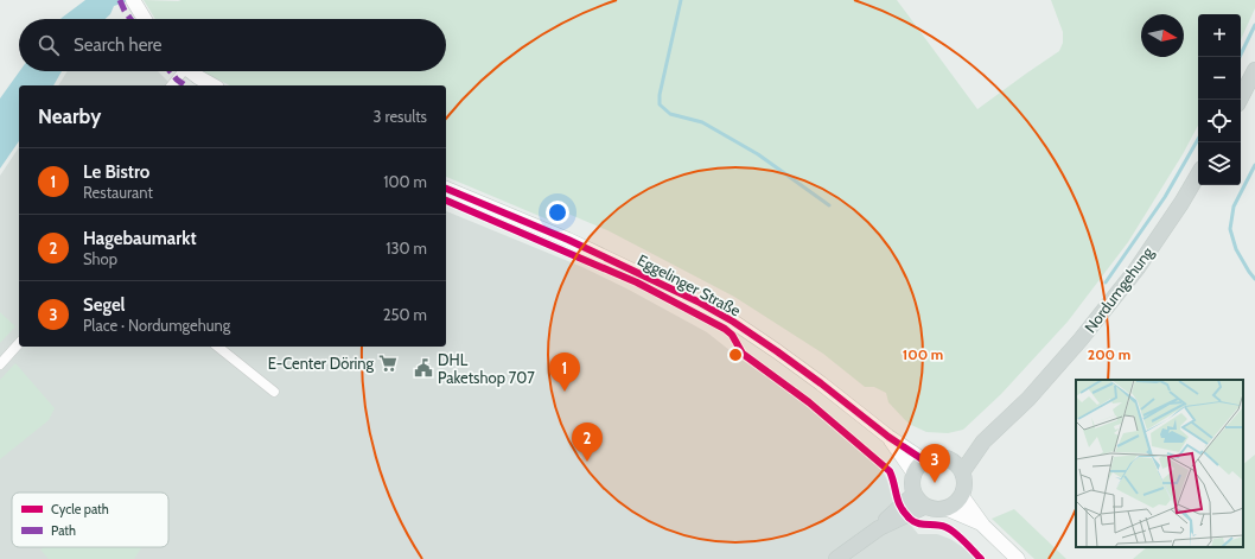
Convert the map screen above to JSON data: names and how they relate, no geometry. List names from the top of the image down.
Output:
{
  "streets": {
    "main road": ["Nordumgehung"],
    "street": ["Eggelinger Straße"]
  },
  "crossings": [
    ["Eggelinger Straße", "Nordumgehung"]
  ],
  "places": {
    "supermarket": ["E-Center Döring"],
    "public building": ["DHL Paketshop 707"]
  },
  "legend": ["Cycle path", "Path"],
  "north": "right",
  "page": {
    "map_buttons": ["+", "−"],
    "search": "Search here",
    "heading": ["Nearby", "3 results"],
    "list": [
      {
        "mark": "1",
        "name": "Le Bistro",
        "note": "Restaurant",
        "value": "100 m"
      },
      {
        "mark": "2",
        "name": "Hagebaumarkt",
        "note": "Shop",
        "value": "130 m"
      },
      {
        "mark": "3",
        "name": "Segel",
        "note": "Place · Nordumgehung",
        "value": "250 m"
      }
    ],
    "pins": ["1", "2", "3"]
  },
  "rings": ["100 m", "200 m"]
}
